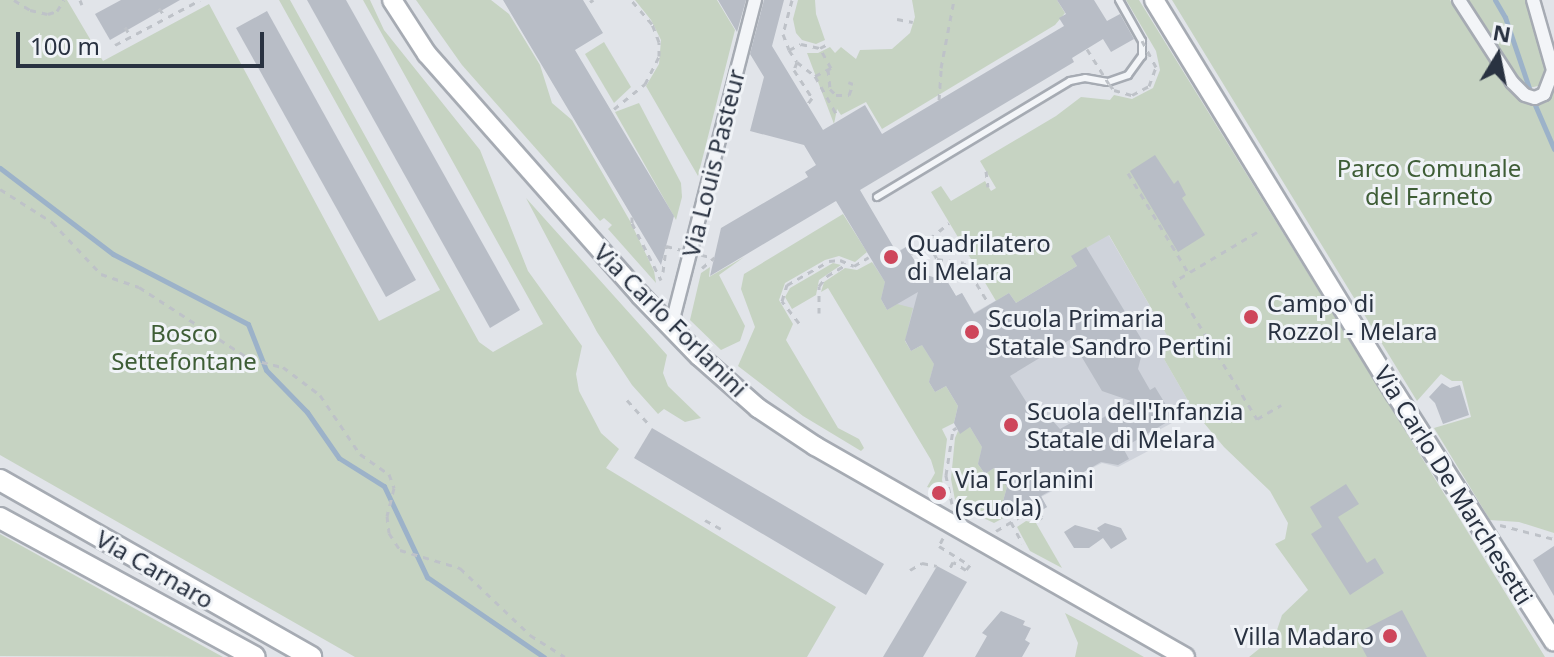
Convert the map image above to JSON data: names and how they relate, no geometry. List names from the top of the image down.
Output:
{
  "streets": {
    "main road": ["Via Carlo Forlanini", "Via Carlo De Marchesetti", "Via Carnaro"],
    "street": ["Via Louis Pasteur"]
  },
  "crossings": [
    ["Via Louis Pasteur", "Via Carlo Forlanini"]
  ],
  "parks": ["Parco Comunale del Farneto", "Bosco Settefontane"],
  "places": [
    "Quadrilatero di Melara",
    "Campo di Rozzol - Melara",
    "Scuola Primaria Statale Sandro Pertini",
    "Scuola dell'Infanzia Statale di Melara",
    "Via Forlanini (scuola)",
    "Villa Madaro"
  ],
  "scale_bar": "100 m",
  "north": "top"
}
